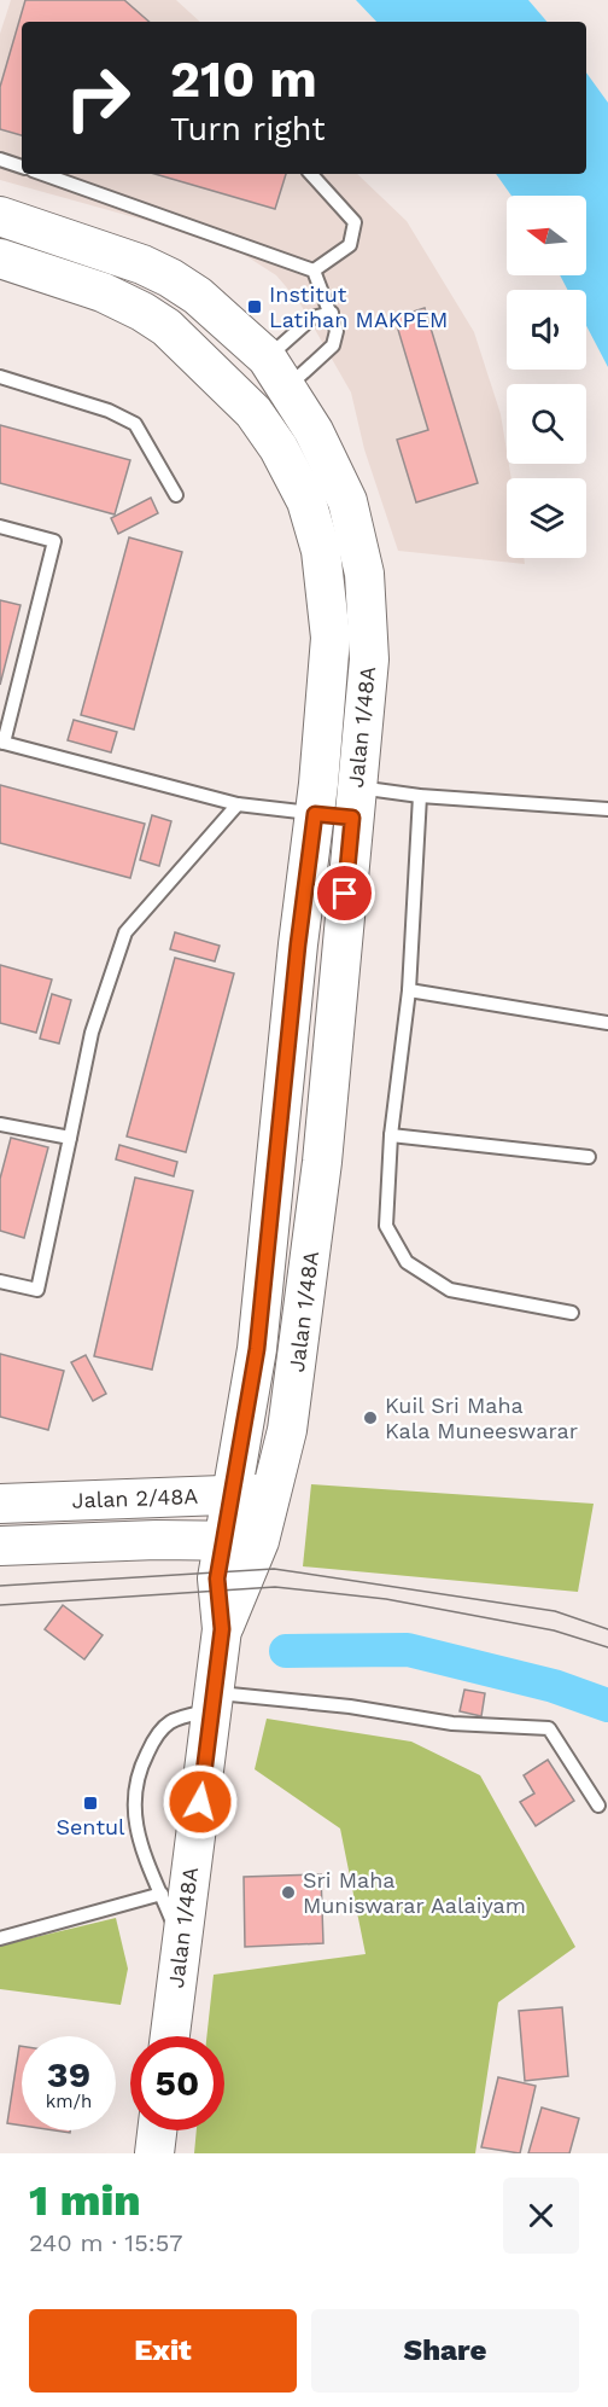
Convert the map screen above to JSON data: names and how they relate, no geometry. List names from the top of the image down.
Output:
{
  "streets": {
    "main road": ["Jalan 1/48A", "Jalan 2/48A"]
  },
  "crossings": [
    ["Jalan 1/48A", "Jalan 2/48A"]
  ],
  "places": {
    "transit": ["Institut Latihan MAKPEM", "Sentul"],
    "other": ["Kuil Sri Maha Kala Muneeswarar", "Sri Maha Muniswarar Aalaiyam"]
  },
  "north": "left",
  "page": {
    "turn": ["210 m", "Turn right"],
    "speed": "39 km/h",
    "limit": "50",
    "heading": ["1 min", "240 m · 15:57"],
    "buttons": ["Exit", "Share"]
  }
}
